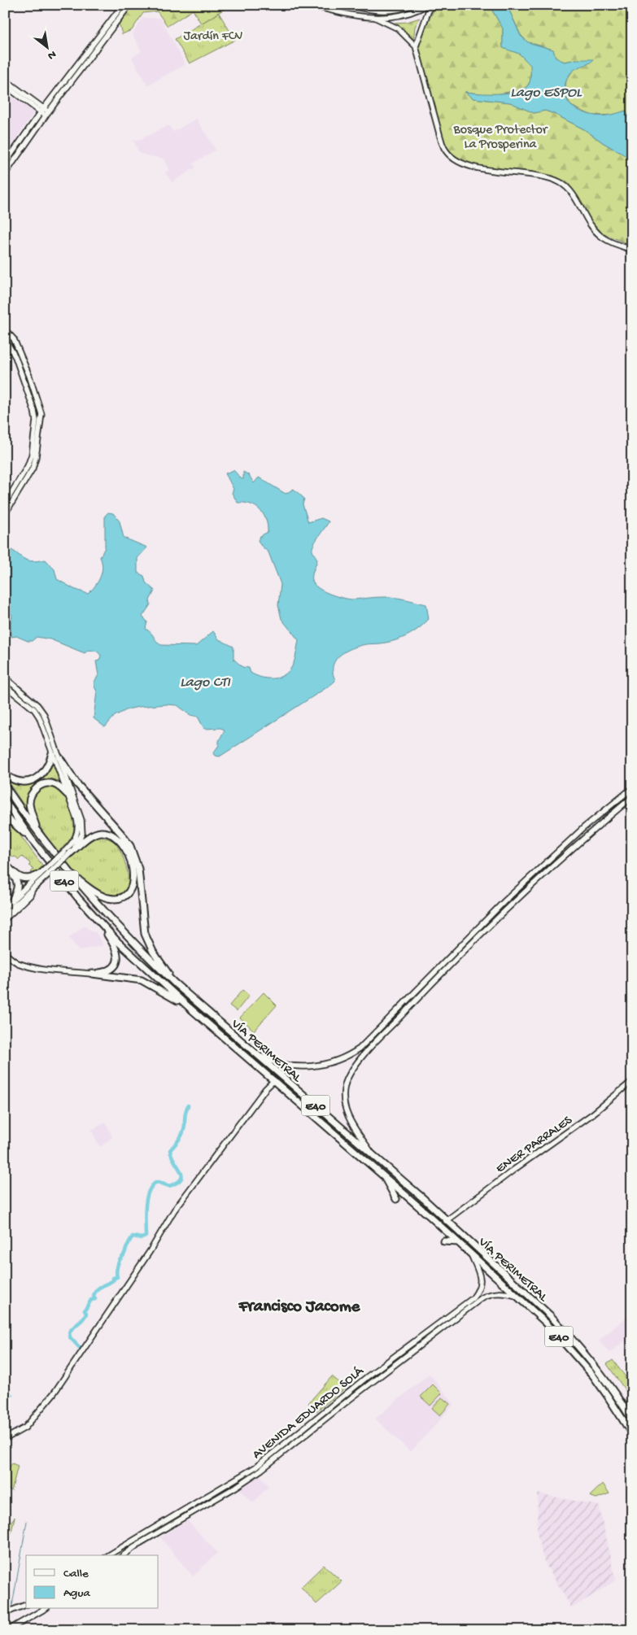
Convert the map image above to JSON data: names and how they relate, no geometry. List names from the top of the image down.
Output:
{
  "streets": {
    "highway": ["E40", "VÍA PERIMETRAL"],
    "street": ["ENER PARRALES", "AVENIDA EDUARDO SOLÁ"]
  },
  "crossings": [
    ["VÍA PERIMETRAL", "ENER PARRALES"],
    ["VÍA PERIMETRAL", "AVENIDA EDUARDO SOLÁ"]
  ],
  "districts": ["Francisco Jacome"],
  "water": ["Lago ESPOL", "Lago CTI"],
  "parks": ["Jardín FCV", "Bosque Protector La Prosperina"],
  "legend": ["Calle", "Agua"],
  "north": "bottom right"
}
